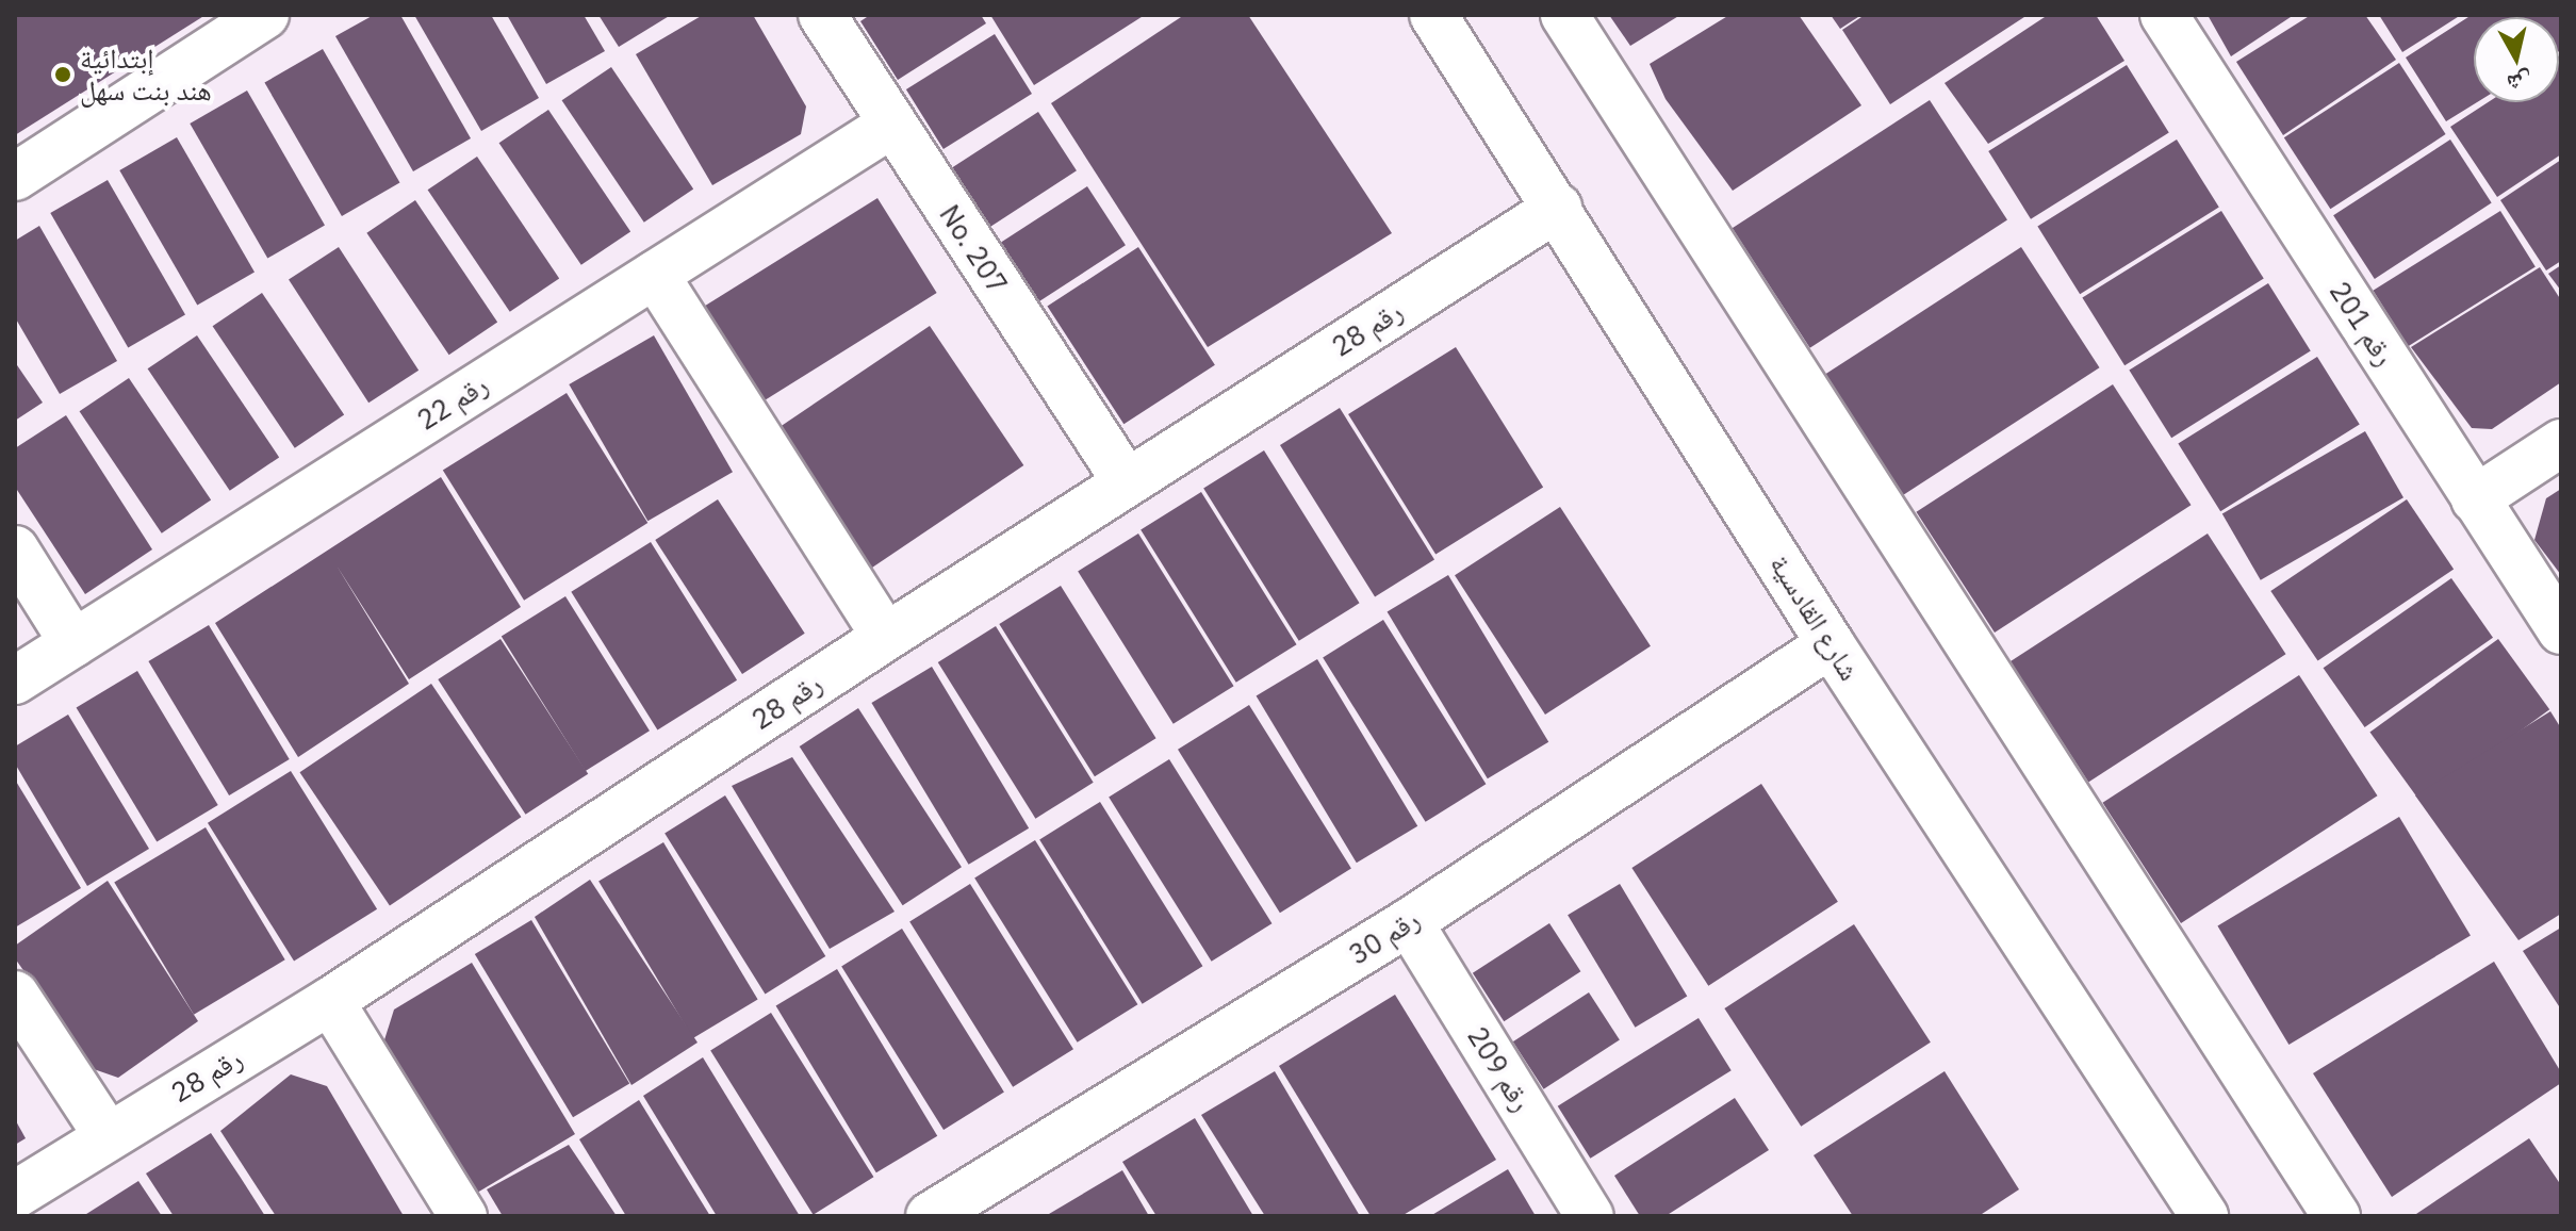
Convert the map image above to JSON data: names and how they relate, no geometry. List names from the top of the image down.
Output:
{
  "streets": {
    "street": [
      "No. 207",
      "رقم 201",
      "رقم 28",
      "رقم 22",
      "شارع القادسية",
      "رقم 30",
      "رقم 209"
    ]
  },
  "crossings": [
    ["No. 207", "رقم 28"],
    ["No. 207", "رقم 22"],
    ["رقم 28", "شارع القادسية"],
    ["شارع القادسية", "رقم 30"],
    ["رقم 30", "رقم 209"]
  ],
  "places": ["إبتدائية هند بنت سهل"],
  "north": "bottom"
}
